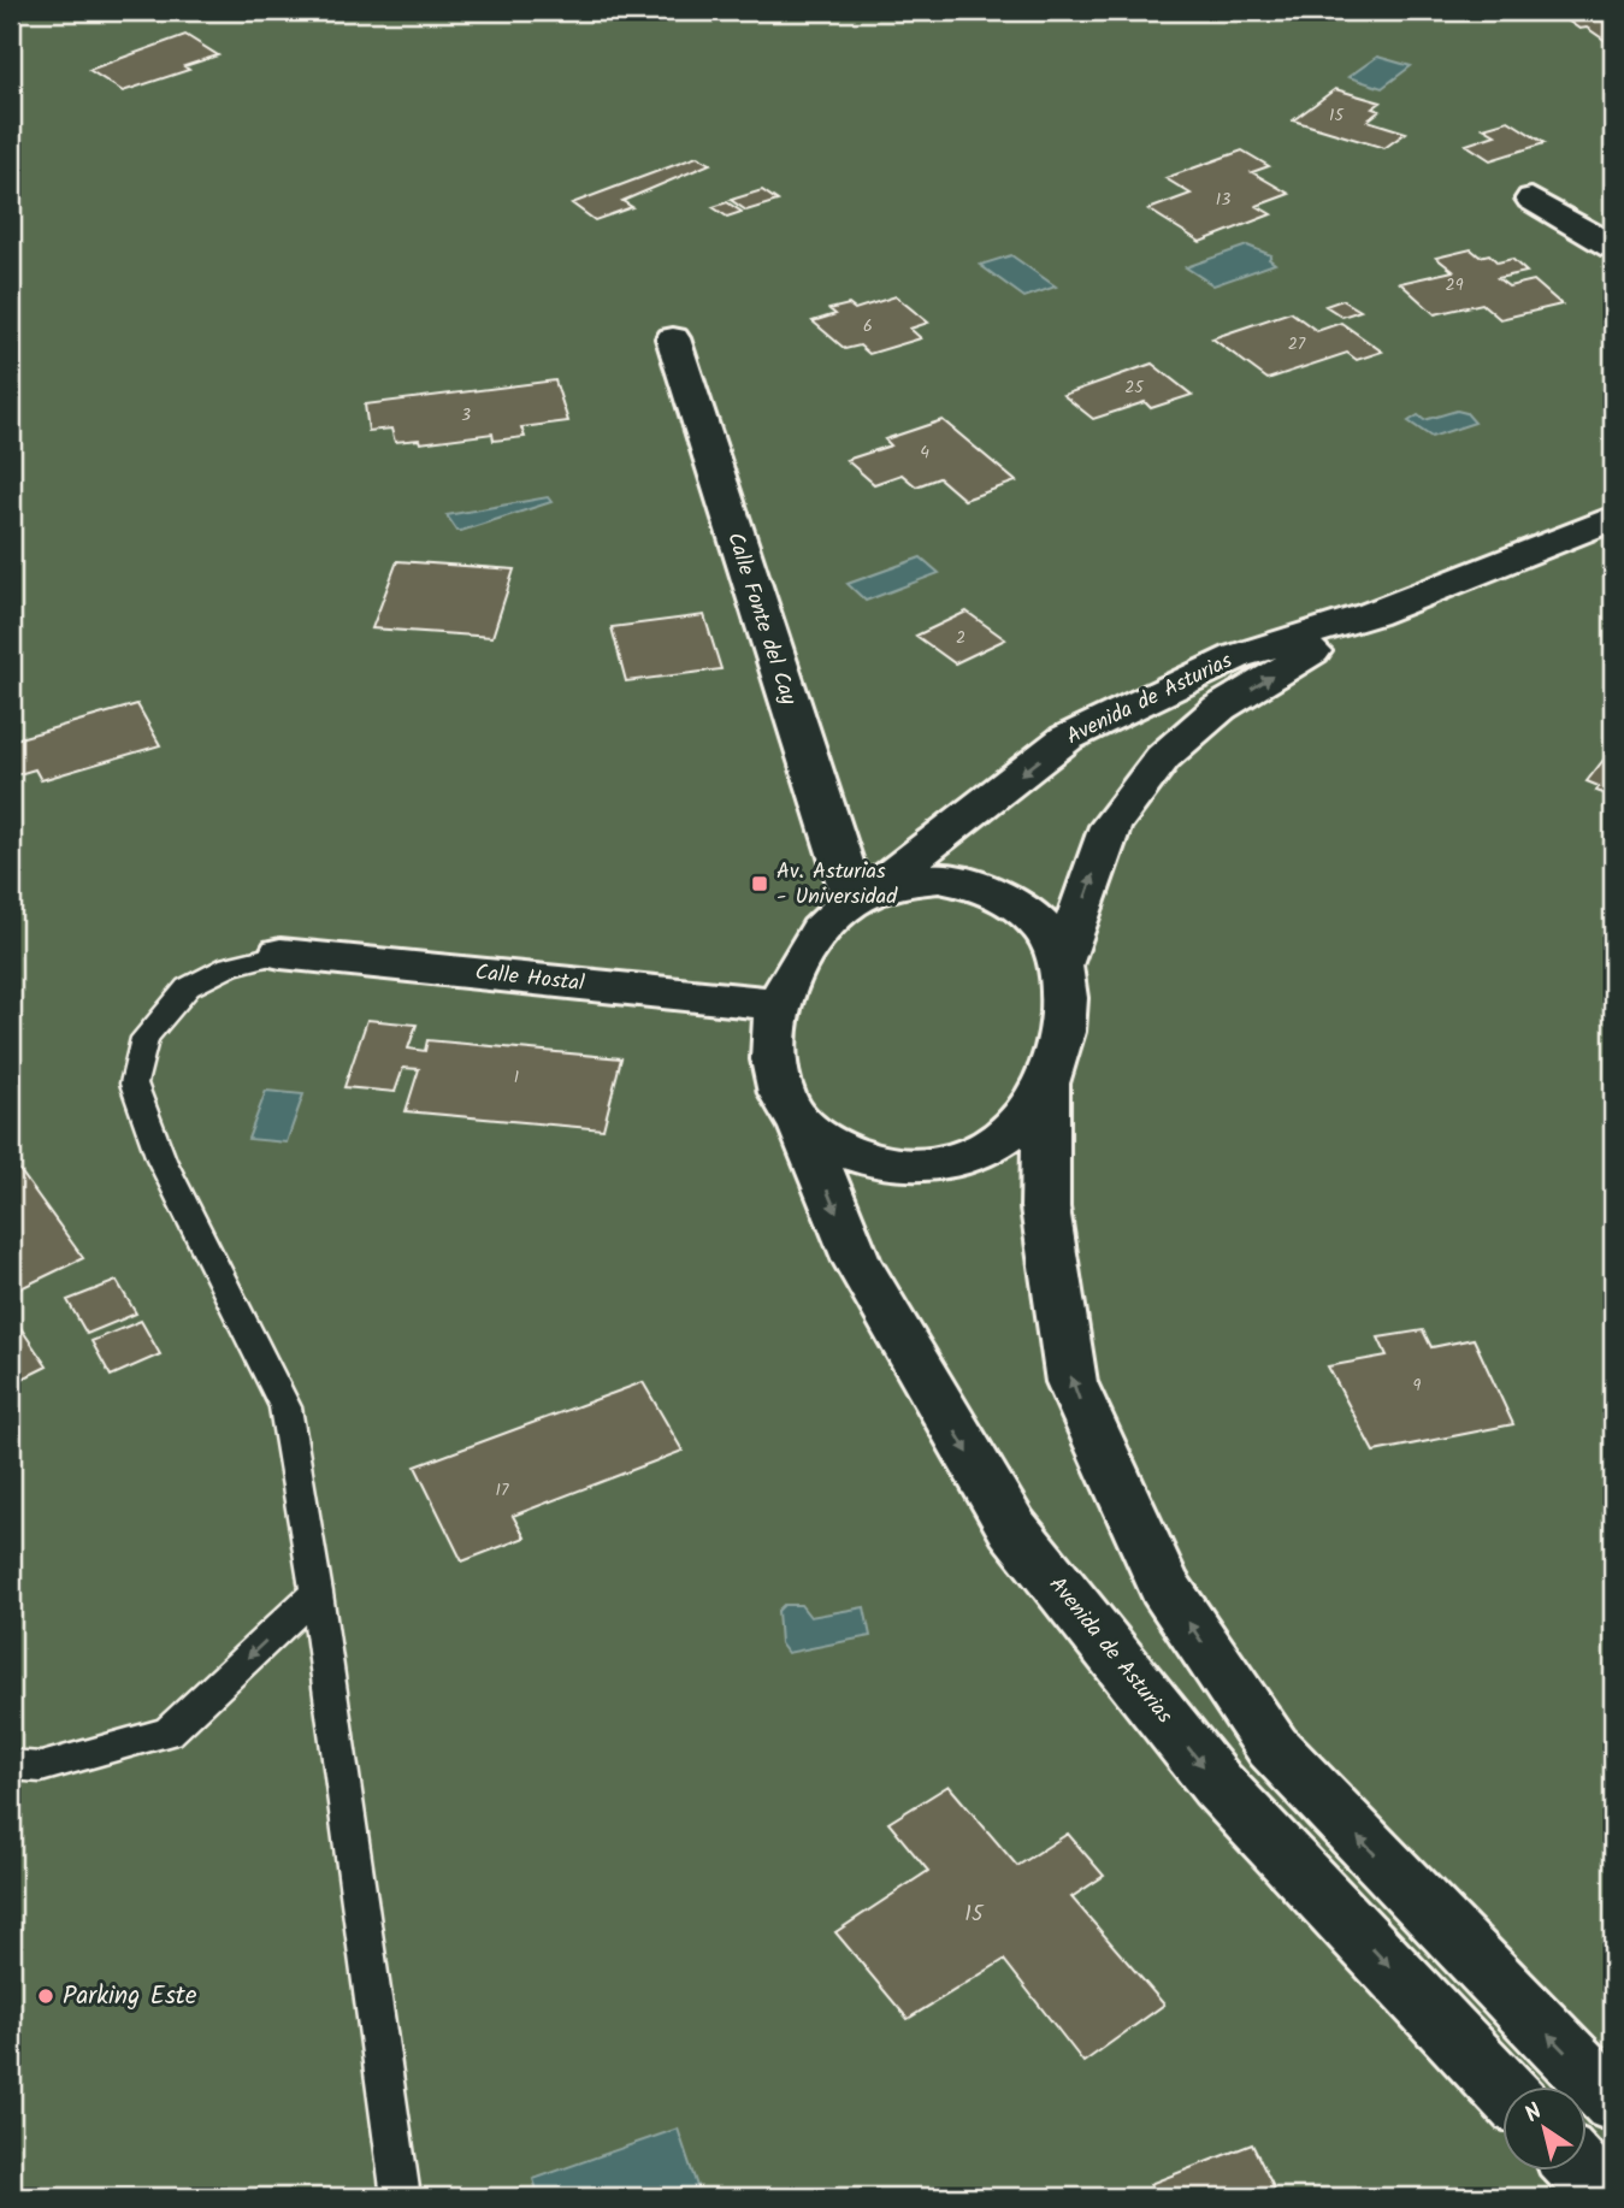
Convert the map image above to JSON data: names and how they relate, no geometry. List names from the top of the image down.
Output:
{
  "streets": {
    "street": ["Calle Fonte del Cay", "Avenida de Asturias", "Calle Hostal"]
  },
  "crossings": [
    ["Calle Fonte del Cay", "Avenida de Asturias"],
    ["Calle Fonte del Cay", "Calle Hostal"],
    ["Avenida de Asturias", "Calle Hostal"]
  ],
  "places": {
    "transit": ["Av. Asturias - Universidad"],
    "other": ["Parking Este"]
  },
  "house_numbers": [
    "15",
    "13",
    "29",
    "6",
    "27",
    "25",
    "3",
    "4",
    "2",
    "1",
    "9",
    "17",
    "15"
  ],
  "north": "top left"
}
